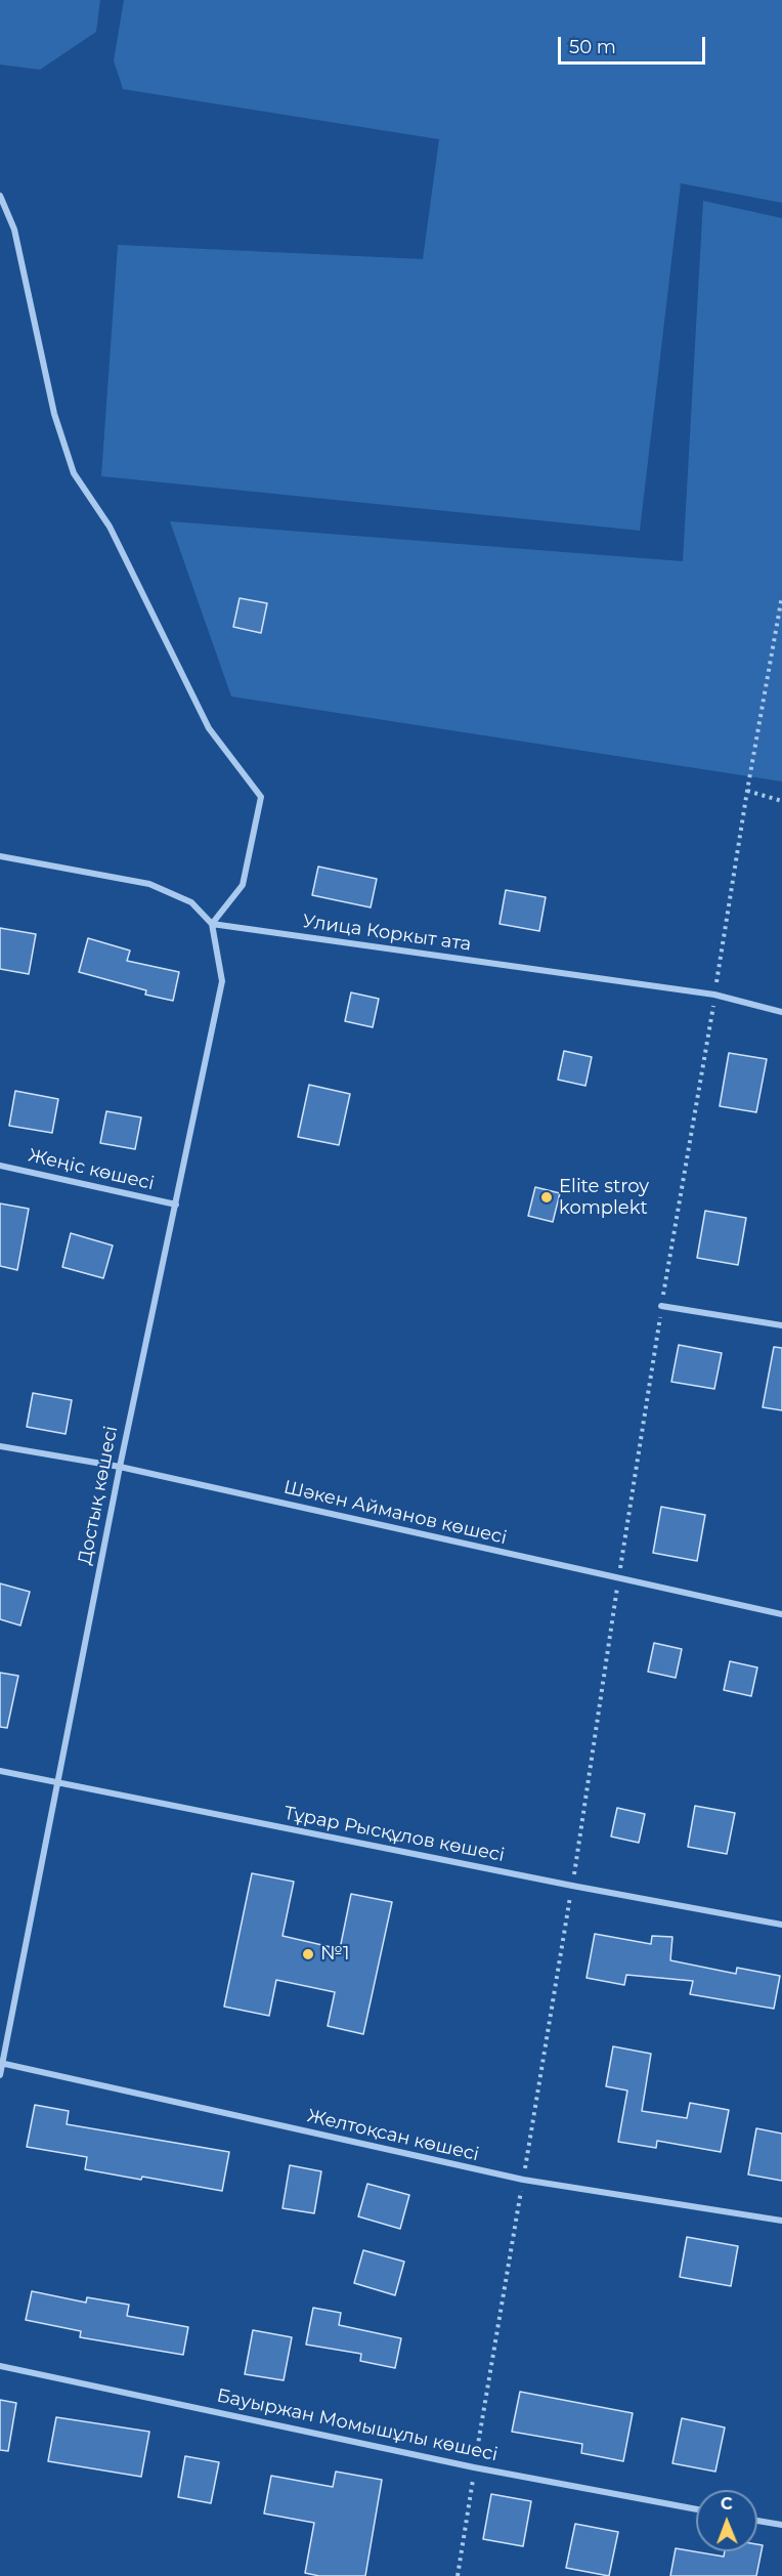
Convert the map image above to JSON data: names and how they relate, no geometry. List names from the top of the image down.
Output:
{
  "streets": {
    "street": [
      "Улица Коркыт ата",
      "Жеңіс көшесі",
      "Достық көшесі",
      "Шәкен Айманов көшесі",
      "Тұрар Рысқұлов көшесі",
      "Желтоқсан көшесі",
      "Бауыржан Момышұлы көшесі"
    ]
  },
  "crossings": [
    ["Улица Коркыт ата", "Достық көшесі"],
    ["Жеңіс көшесі", "Достық көшесі"],
    ["Достық көшесі", "Шәкен Айманов көшесі"],
    ["Достық көшесі", "Тұрар Рысқұлов көшесі"],
    ["Достық көшесі", "Желтоқсан көшесі"]
  ],
  "places": ["Elite stroy komplekt", "№1"],
  "scale_bar": "50 m",
  "north": "top"
}
